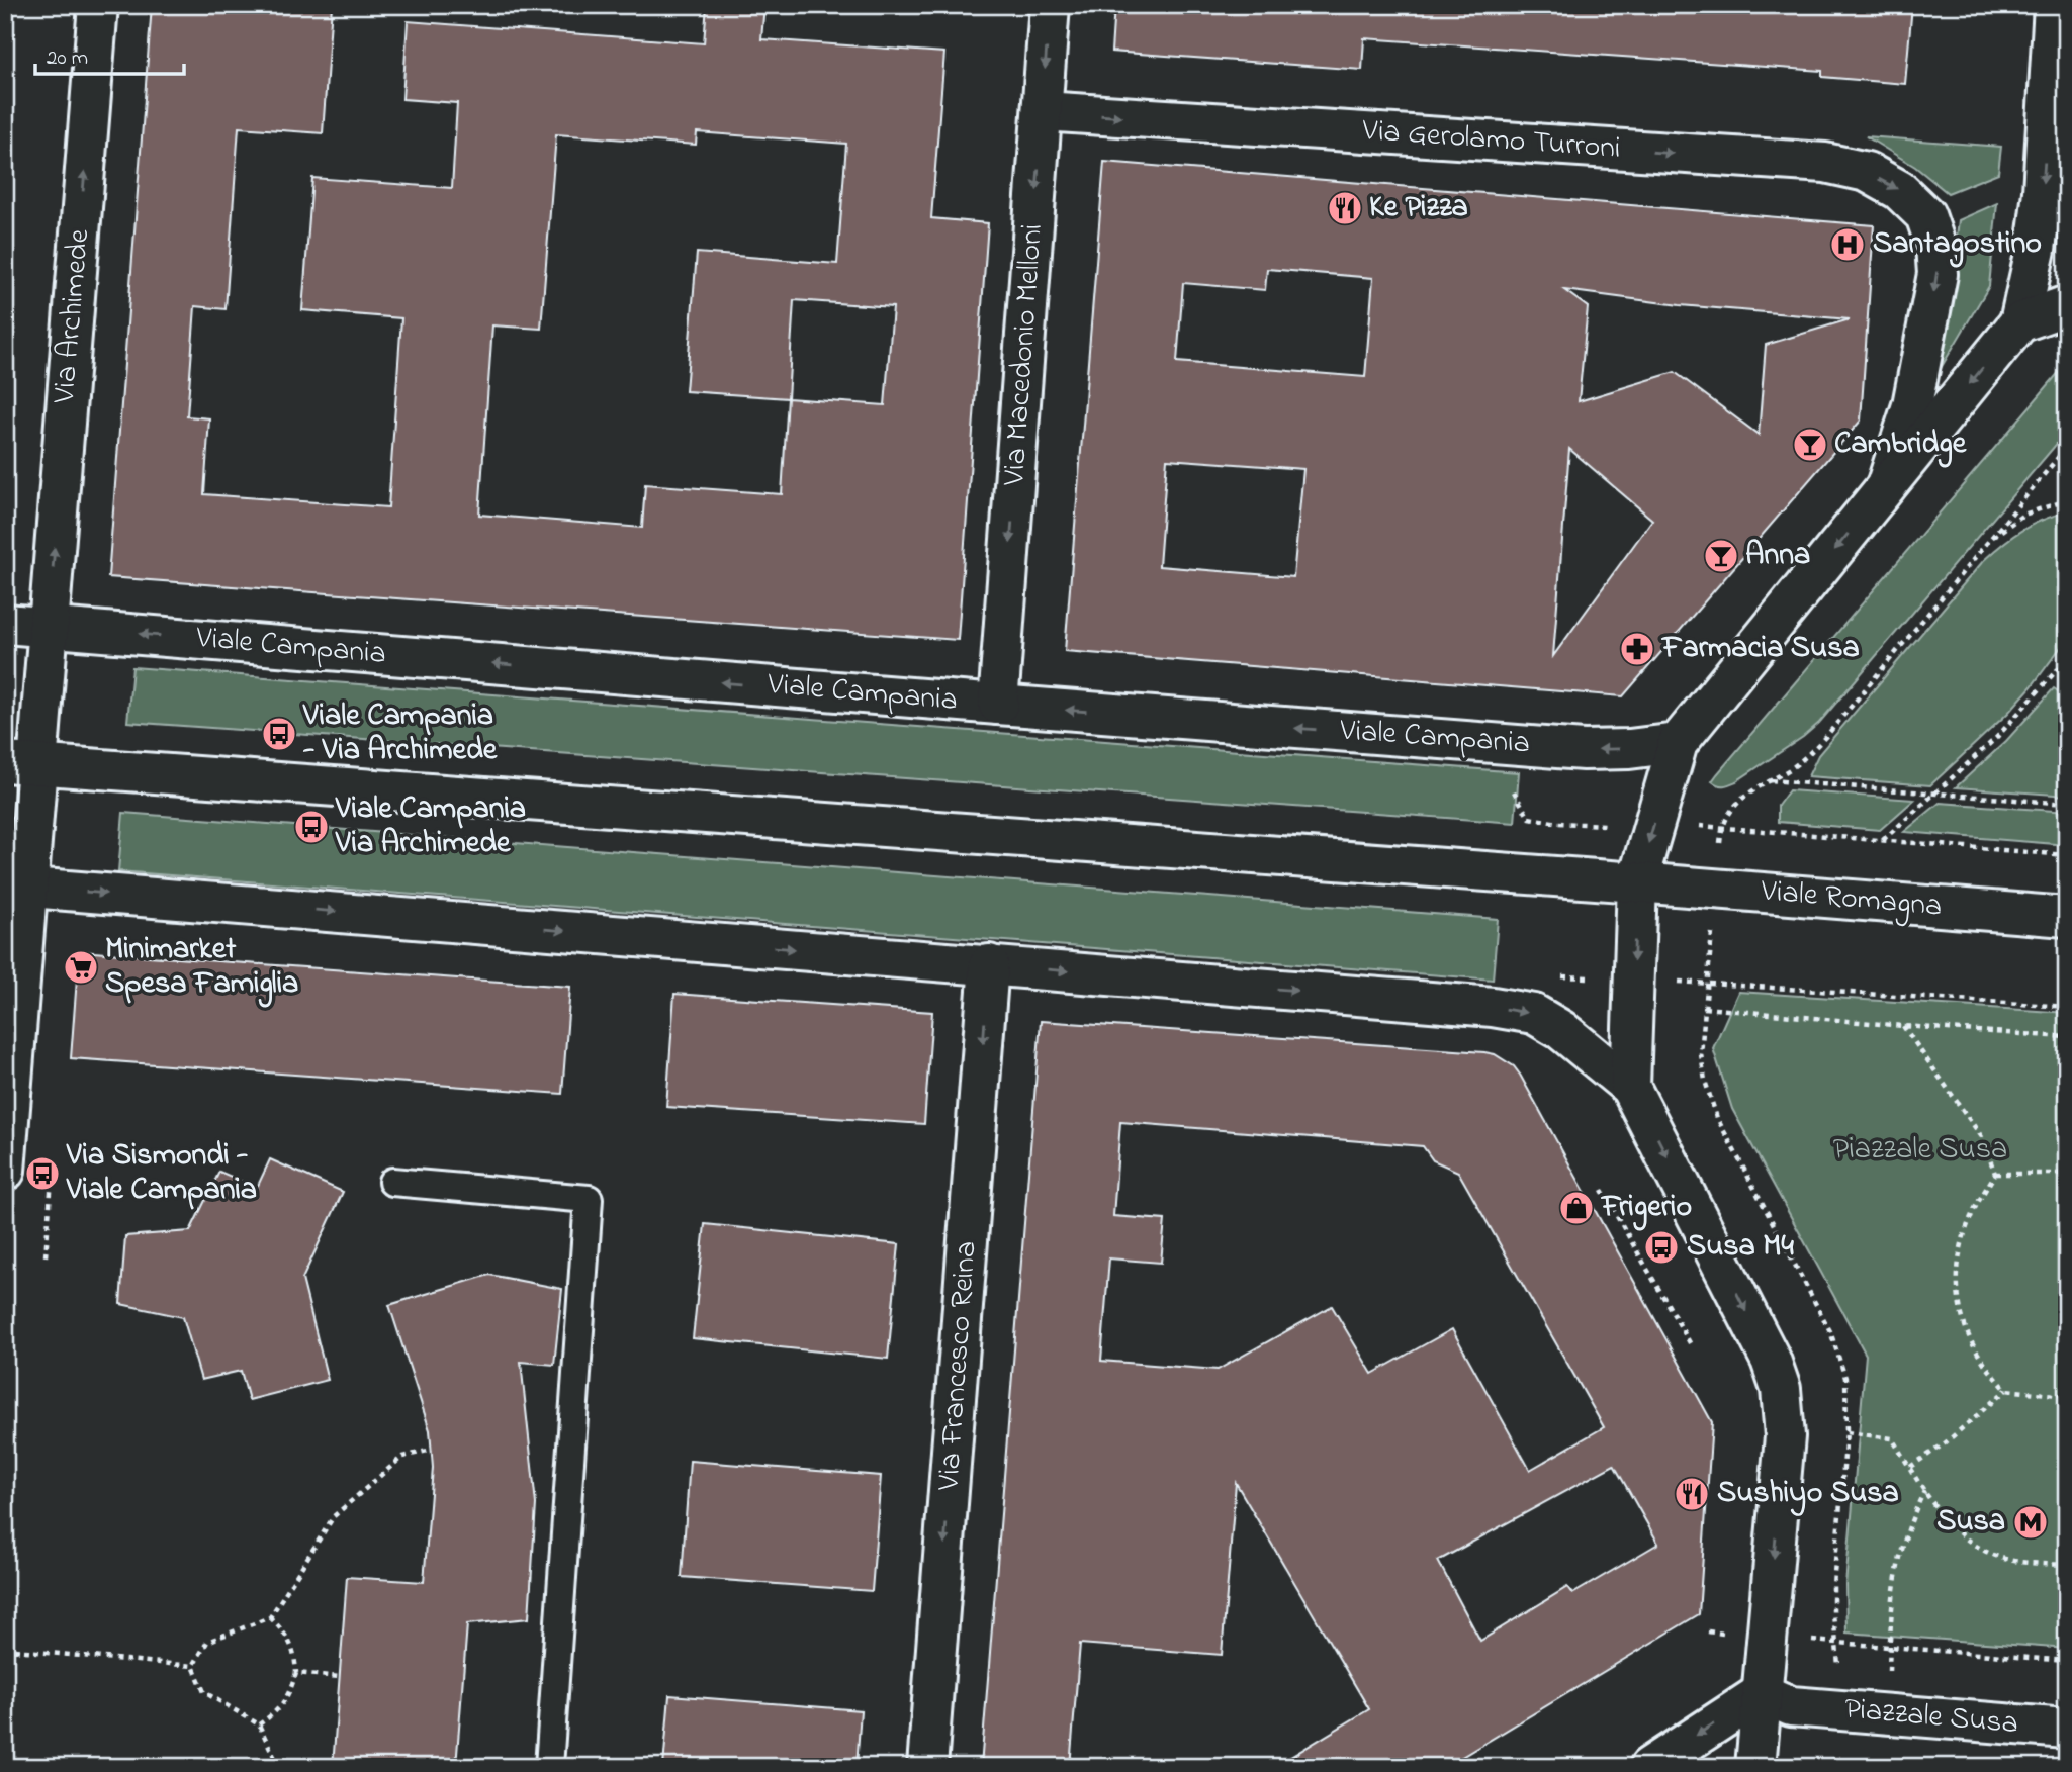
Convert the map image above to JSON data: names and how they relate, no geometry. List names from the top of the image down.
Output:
{
  "streets": {
    "street": [
      "Via Gerolamo Turroni",
      "Via Archimede",
      "Via Macedonio Melloni",
      "Viale Campania",
      "Viale Romagna",
      "Via Francesco Reina",
      "Piazzale Susa"
    ]
  },
  "crossings": [
    ["Via Gerolamo Turroni", "Via Macedonio Melloni"],
    ["Via Archimede", "Viale Campania"],
    ["Via Macedonio Melloni", "Viale Campania"]
  ],
  "one_way": ["Via Archimede", "Via Macedonio Melloni", "Via Francesco Reina"],
  "parks": ["Piazzale Susa"],
  "places": {
    "restaurant": ["Ke Pizza", "Sushiyo Susa"],
    "hospital": ["Santagostino"],
    "bar": ["Cambridge", "Anna"],
    "pharmacy": ["Farmacia Susa"],
    "bus stop": [
      "Viale Campania - Via Archimede",
      "Viale Campania Via Archimede",
      "Via Sismondi - Viale Campania",
      "Susa M4"
    ],
    "supermarket": ["Minimarket Spesa Famiglia"],
    "shop": ["Frigerio"],
    "metro station": ["Susa"]
  },
  "scale_bar": "20 m"
}
